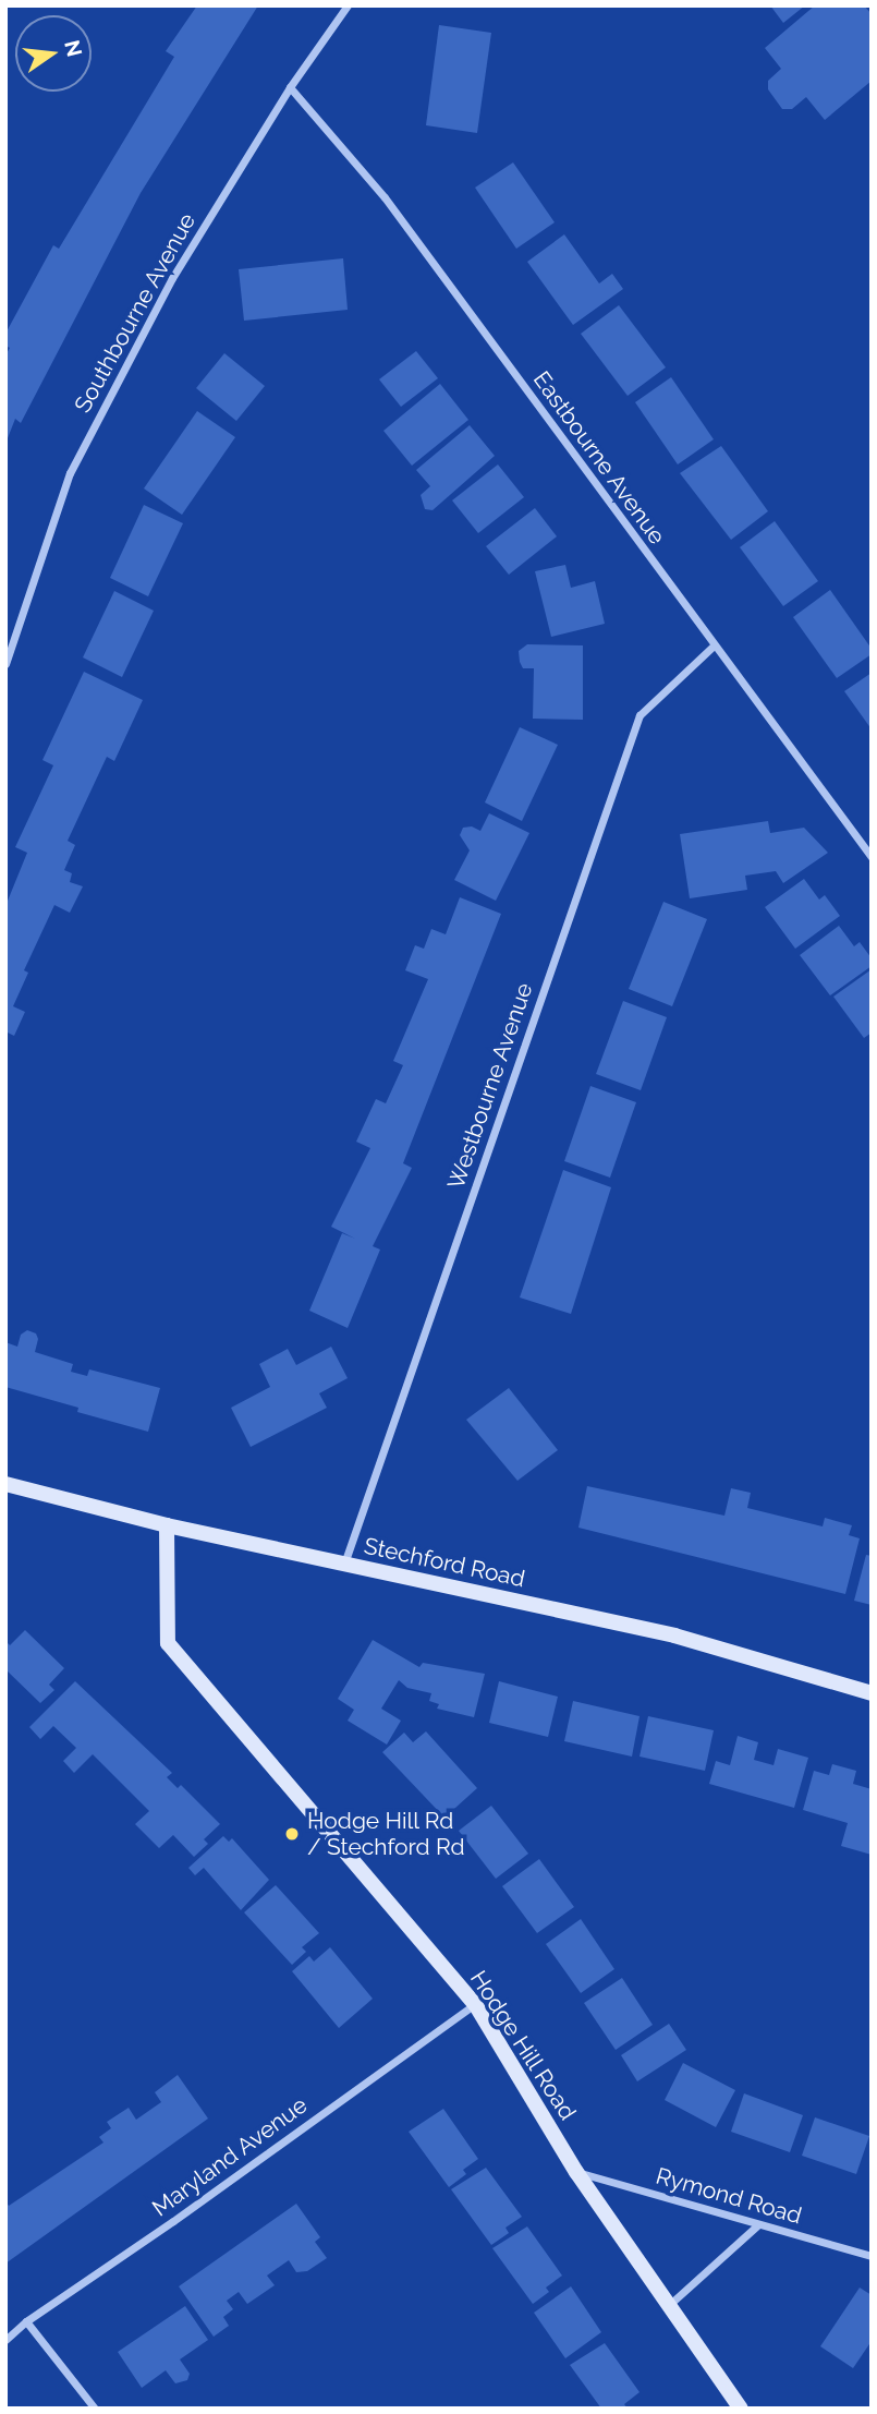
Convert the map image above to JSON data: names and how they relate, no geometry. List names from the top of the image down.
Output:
{
  "streets": {
    "street": [
      "Southbourne Avenue",
      "Eastbourne Avenue",
      "Westbourne Avenue",
      "Stechford Road",
      "Hodge Hill Road",
      "Maryland Avenue",
      "Rymond Road"
    ]
  },
  "crossings": [
    ["Southbourne Avenue", "Eastbourne Avenue"],
    ["Eastbourne Avenue", "Westbourne Avenue"],
    ["Westbourne Avenue", "Stechford Road"],
    ["Stechford Road", "Hodge Hill Road"],
    ["Hodge Hill Road", "Maryland Avenue"],
    ["Hodge Hill Road", "Rymond Road"]
  ],
  "places": ["Hodge Hill Rd / Stechford Rd"],
  "north": "right"
}
